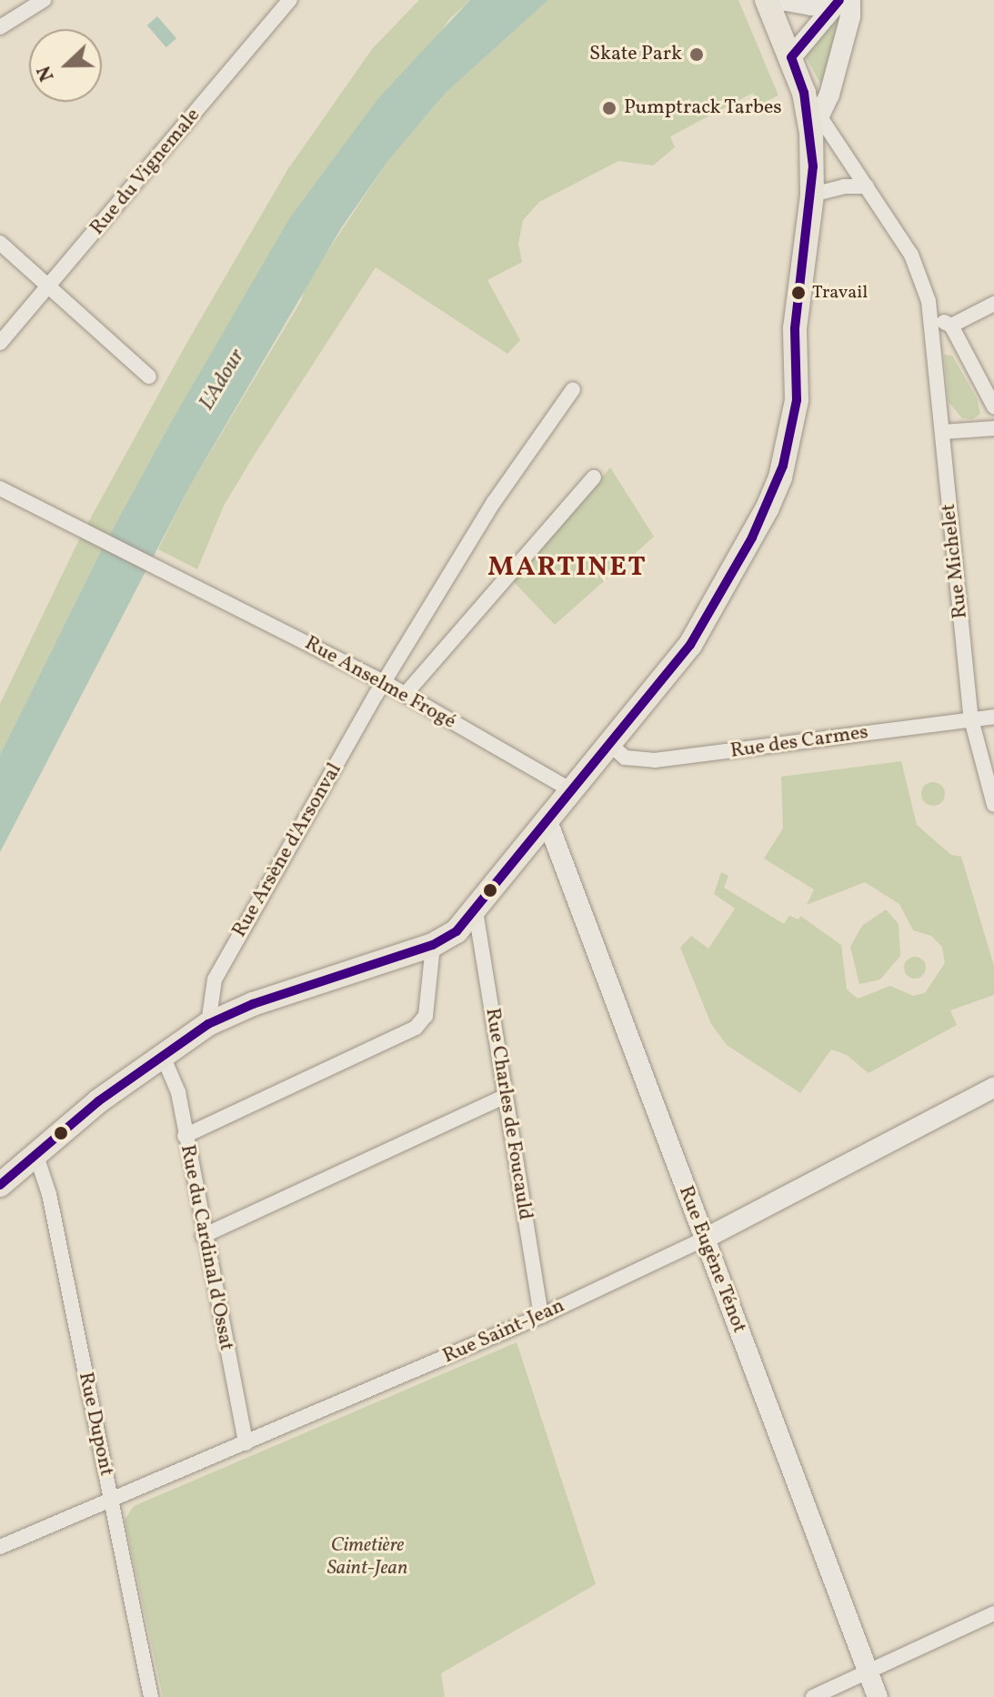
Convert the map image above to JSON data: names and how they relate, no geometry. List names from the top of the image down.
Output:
{
  "streets": {
    "street": [
      "Rue du Vignemale",
      "Rue Michelet",
      "Rue Anselme Frogé",
      "Rue des Carmes",
      "Rue Arsène d'Arsonval",
      "Rue Charles de Foucauld",
      "Rue du Cardinal d'Ossat",
      "Rue Eugène Ténot",
      "Rue Saint-Jean",
      "Rue Dupont"
    ]
  },
  "crossings": [
    ["Rue Michelet", "Rue des Carmes"],
    ["Rue Anselme Frogé", "Rue Arsène d'Arsonval"],
    ["Rue Charles de Foucauld", "Rue Saint-Jean"],
    ["Rue du Cardinal d'Ossat", "Rue Saint-Jean"],
    ["Rue Eugène Ténot", "Rue Saint-Jean"],
    ["Rue Saint-Jean", "Rue Dupont"]
  ],
  "districts": ["MARTINET"],
  "water": ["L'Adour"],
  "parks": ["Cimetière Saint-Jean"],
  "places": ["Skate Park", "Pumptrack Tarbes", "Travail"],
  "north": "left"
}
